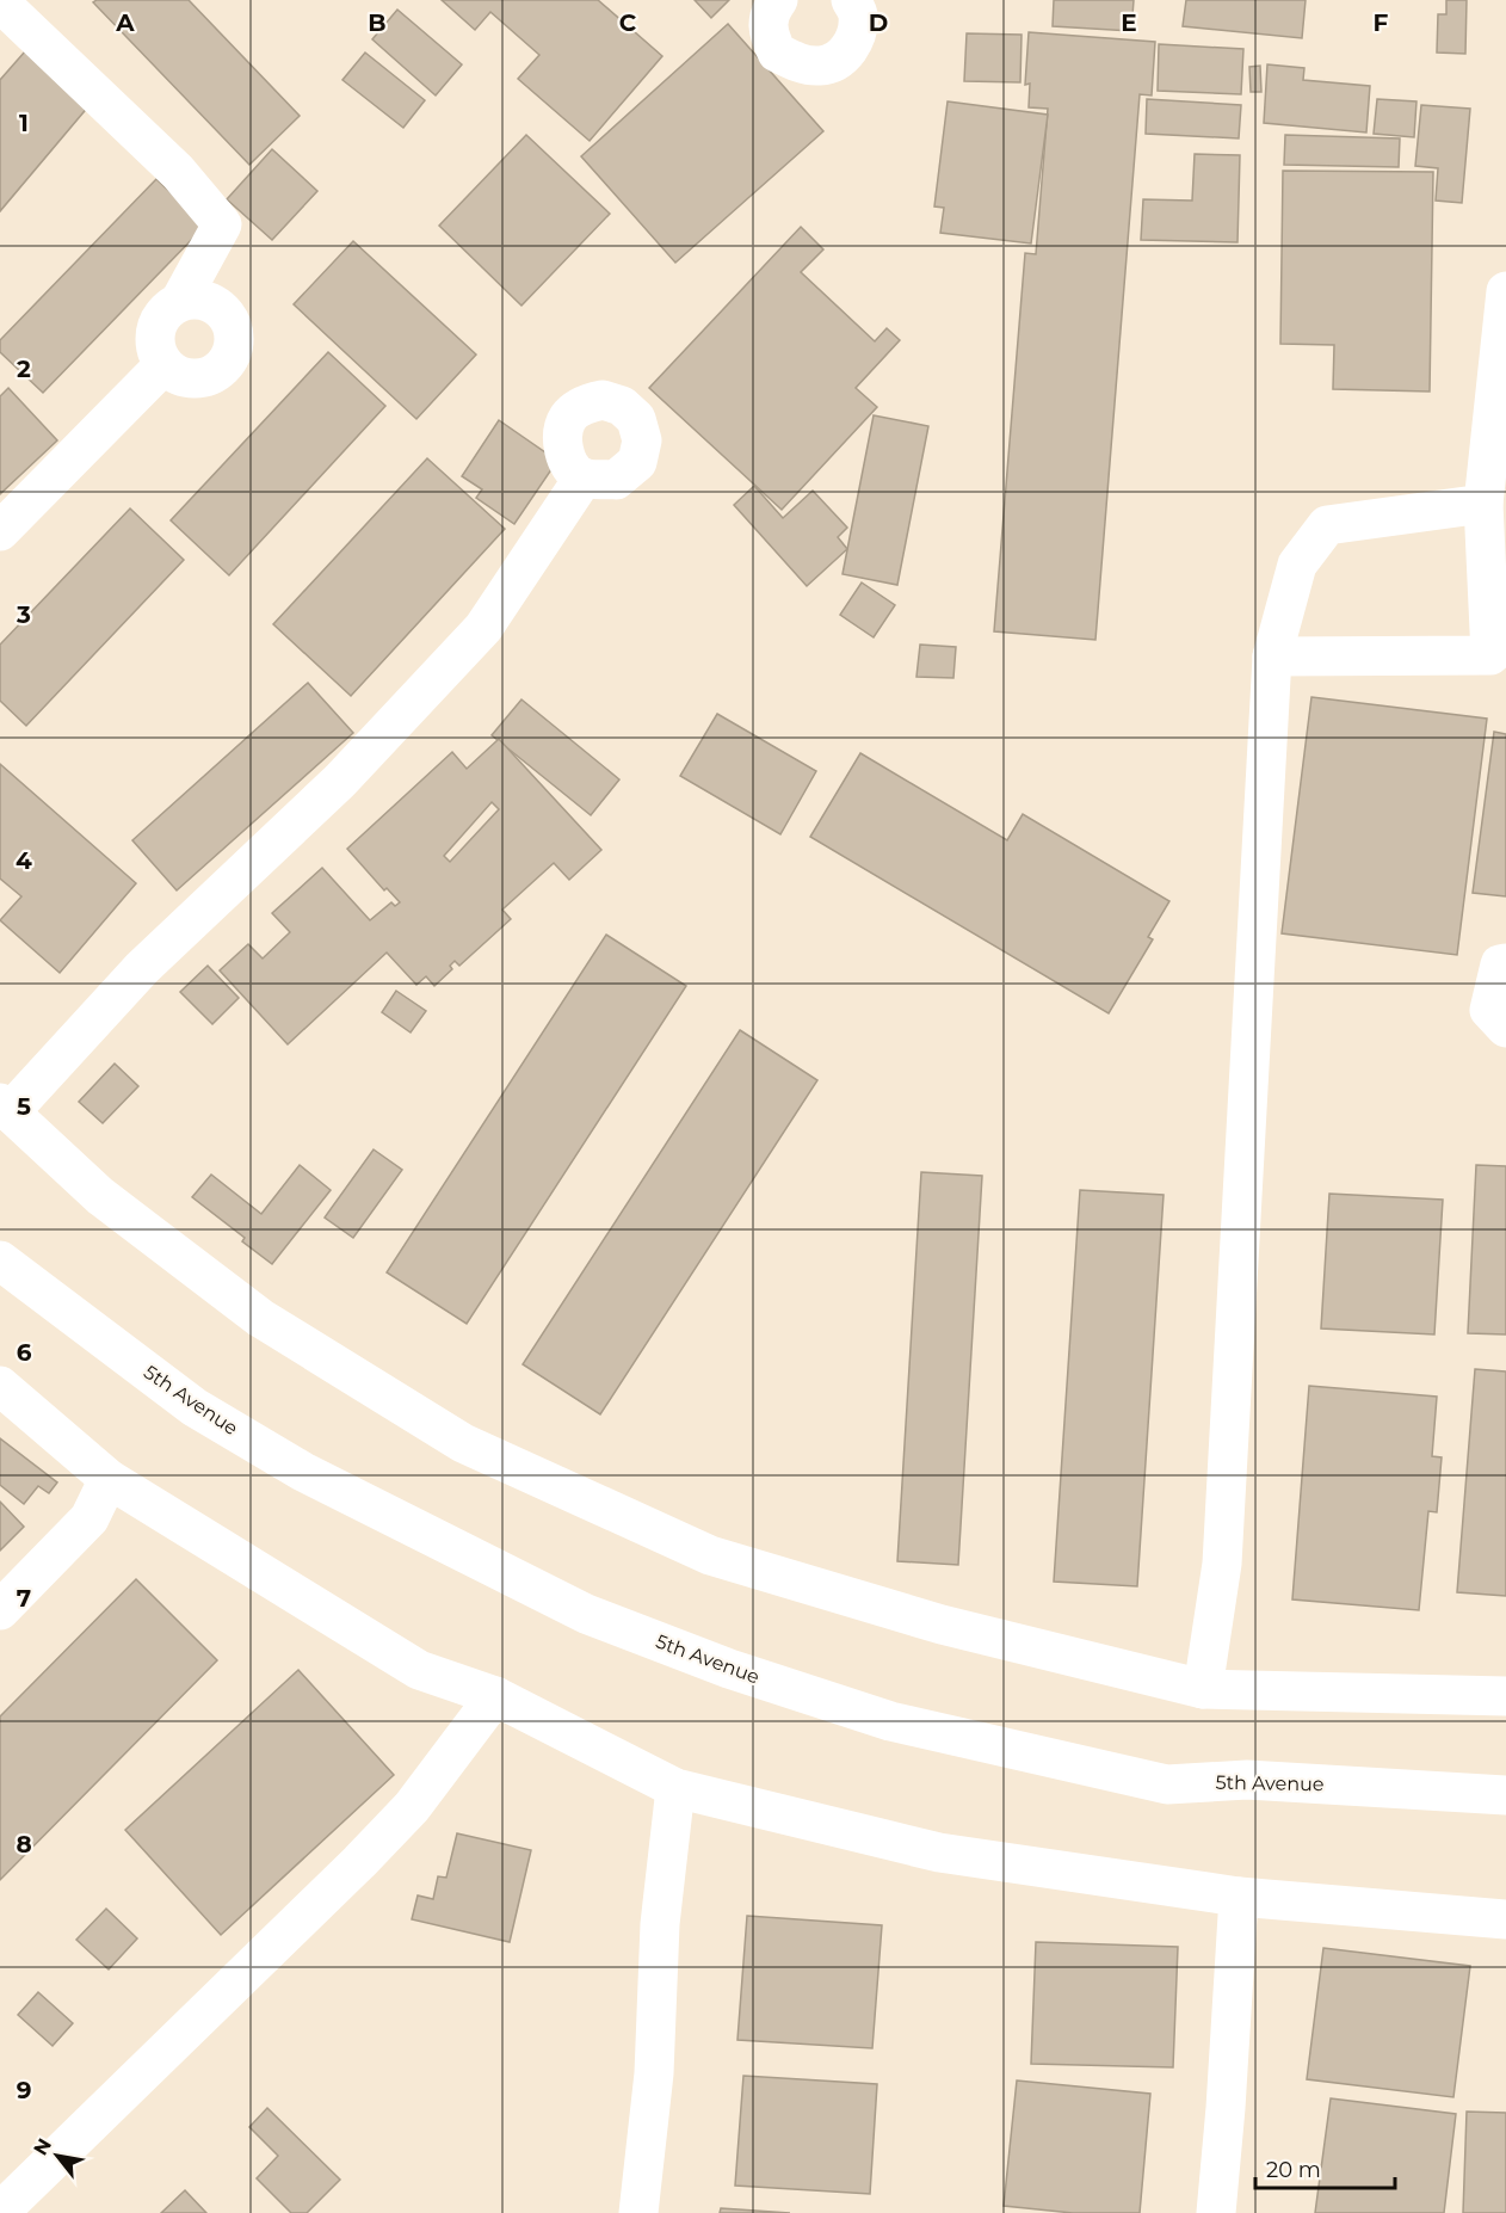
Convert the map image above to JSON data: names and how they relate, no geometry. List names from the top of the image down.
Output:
{
  "streets": {
    "street": ["5th Avenue"]
  },
  "scale_bar": "20 m",
  "north": "top left",
  "grid": {
    "columns": [
      "A",
      "B",
      "C",
      "D",
      "E",
      "F"
    ],
    "rows": [
      "1",
      "2",
      "3",
      "4",
      "5",
      "6",
      "7",
      "8",
      "9"
    ]
  }
}
